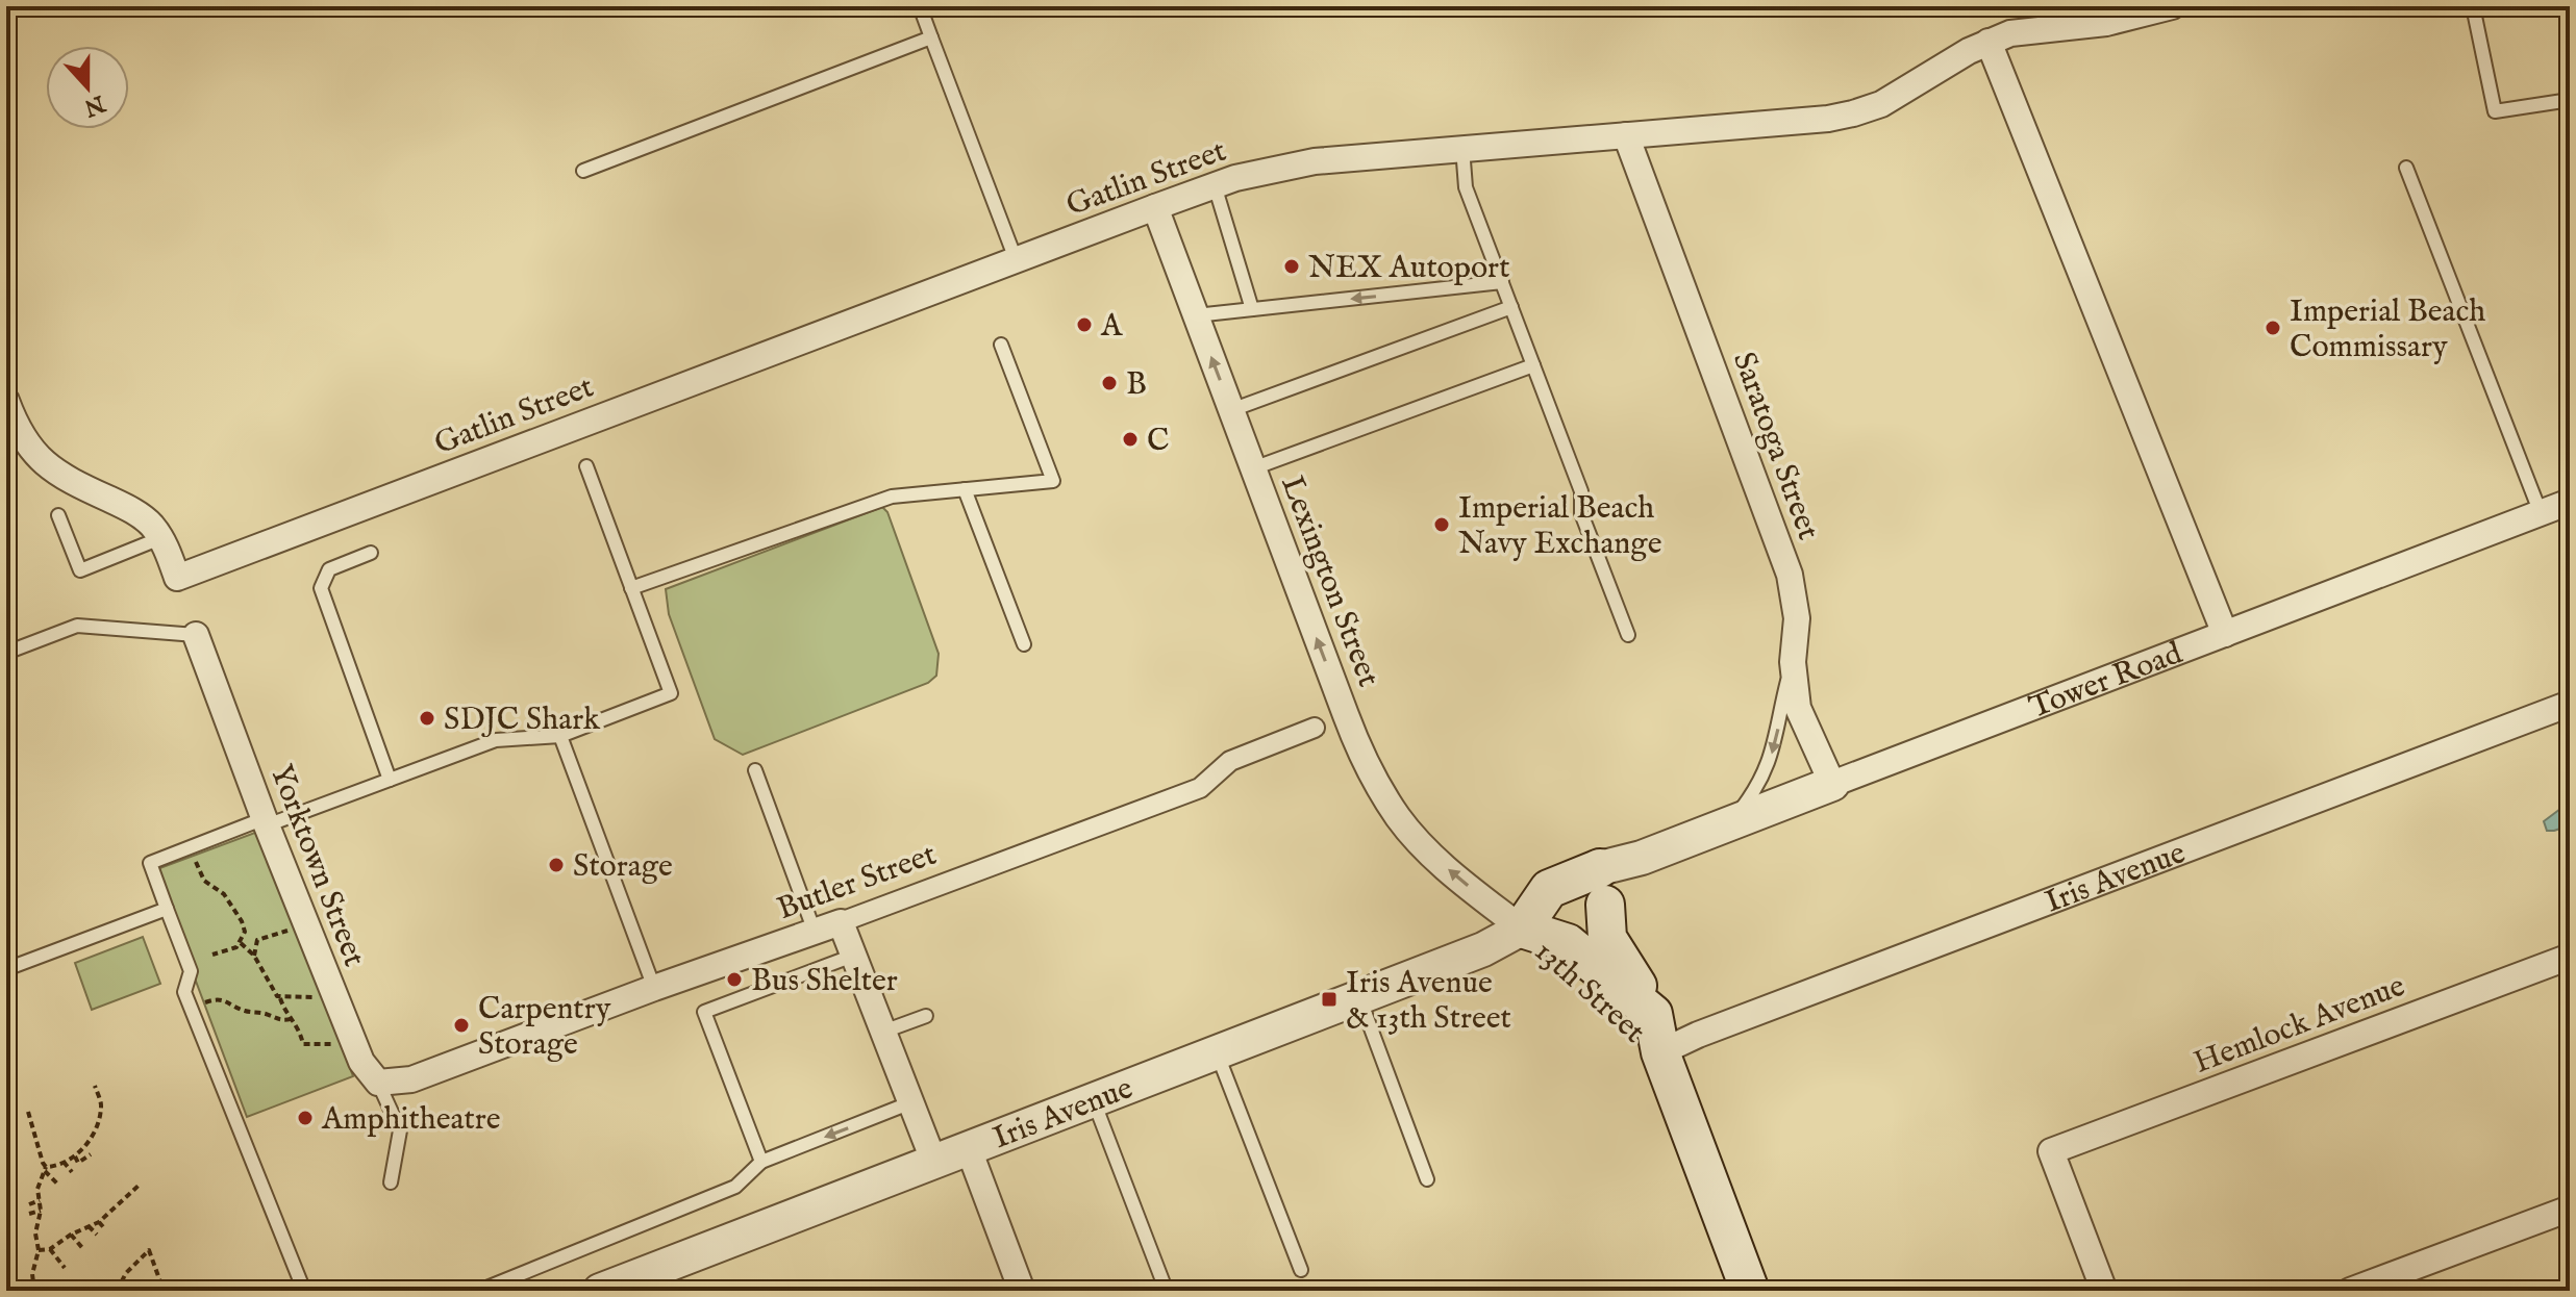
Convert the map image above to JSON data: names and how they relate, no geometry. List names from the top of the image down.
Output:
{
  "streets": {
    "main road": ["Tower Road", "13th Street"],
    "street": [
      "Gatlin Street",
      "Saratoga Street",
      "Lexington Street",
      "Yorktown Street",
      "Iris Avenue",
      "Butler Street",
      "Hemlock Avenue"
    ]
  },
  "crossings": [
    ["Gatlin Street", "Saratoga Street"],
    ["Gatlin Street", "Lexington Street"],
    ["Saratoga Street", "Tower Road"],
    ["Lexington Street", "Tower Road"],
    ["Lexington Street", "Iris Avenue"],
    ["Lexington Street", "13th Street"],
    ["Tower Road", "Iris Avenue"],
    ["Tower Road", "13th Street"],
    ["Yorktown Street", "Butler Street"],
    ["Iris Avenue", "13th Street"]
  ],
  "one_way": ["Lexington Street"],
  "places": {
    "other": [
      "NEX Autoport",
      "A",
      "Imperial Beach Commissary",
      "B",
      "C",
      "Imperial Beach Navy Exchange",
      "SDJC Shark",
      "Storage",
      "Bus Shelter",
      "Carpentry Storage",
      "Amphitheatre"
    ],
    "transit": ["Iris Avenue & 13th Street"]
  },
  "north": "bottom"
}
